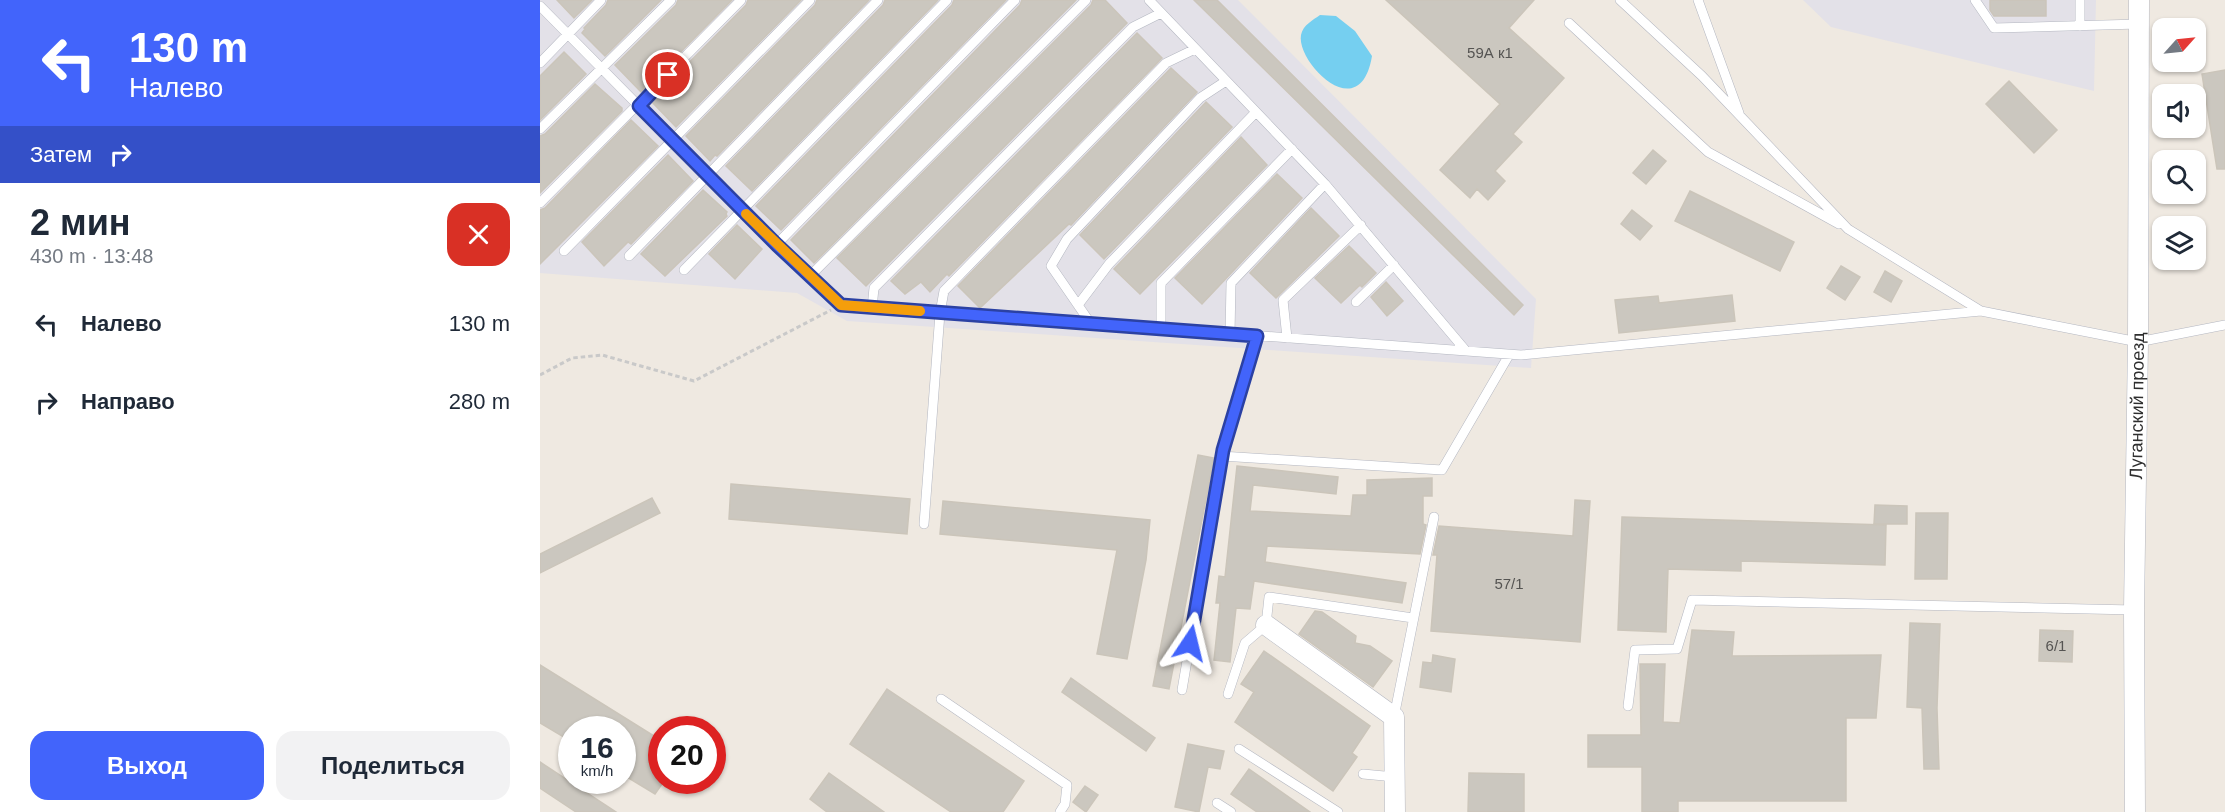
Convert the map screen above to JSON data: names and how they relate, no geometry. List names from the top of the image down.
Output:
{
  "streets": {
    "street": ["Луганский проезд"]
  },
  "house_numbers": ["59А к1", "57/1", "6/1"],
  "north": "top right",
  "page": {
    "turn": ["130 m", "Налево"],
    "then": "Затем",
    "heading": ["2 мин", "430 m · 13:48"],
    "list": [
      {
        "name": "Налево",
        "value": "130 m"
      },
      {
        "name": "Направо",
        "value": "280 m"
      }
    ],
    "speed": "16 km/h",
    "limit": "20",
    "buttons": ["Выход", "Поделиться"]
  }
}
